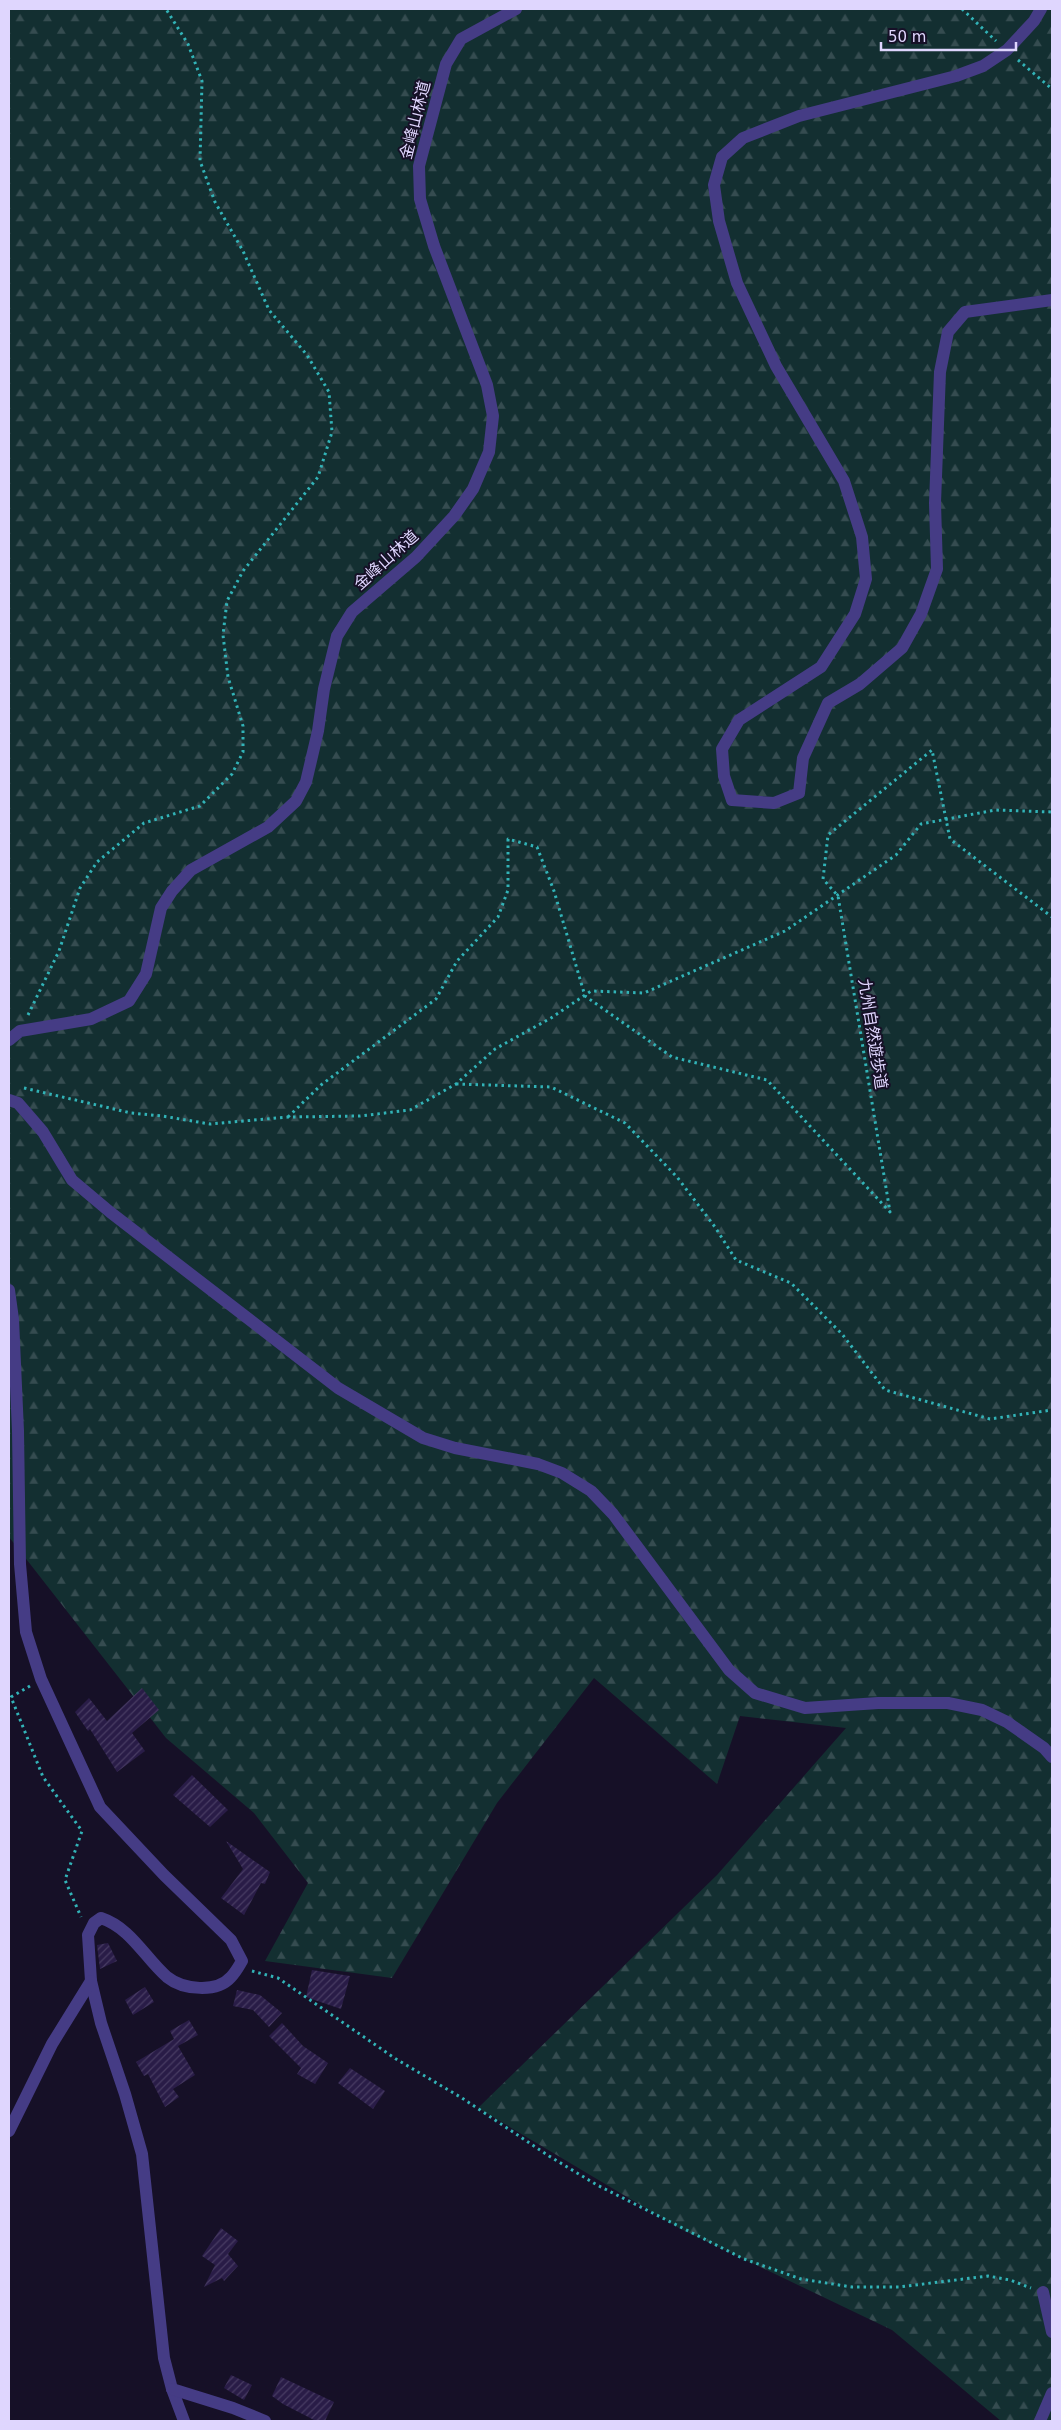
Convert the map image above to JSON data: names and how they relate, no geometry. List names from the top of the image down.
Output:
{
  "streets": {
    "street": ["金峰山林道"],
    "path": ["九州自然遊歩道"]
  },
  "scale_bar": "50 m"
}
